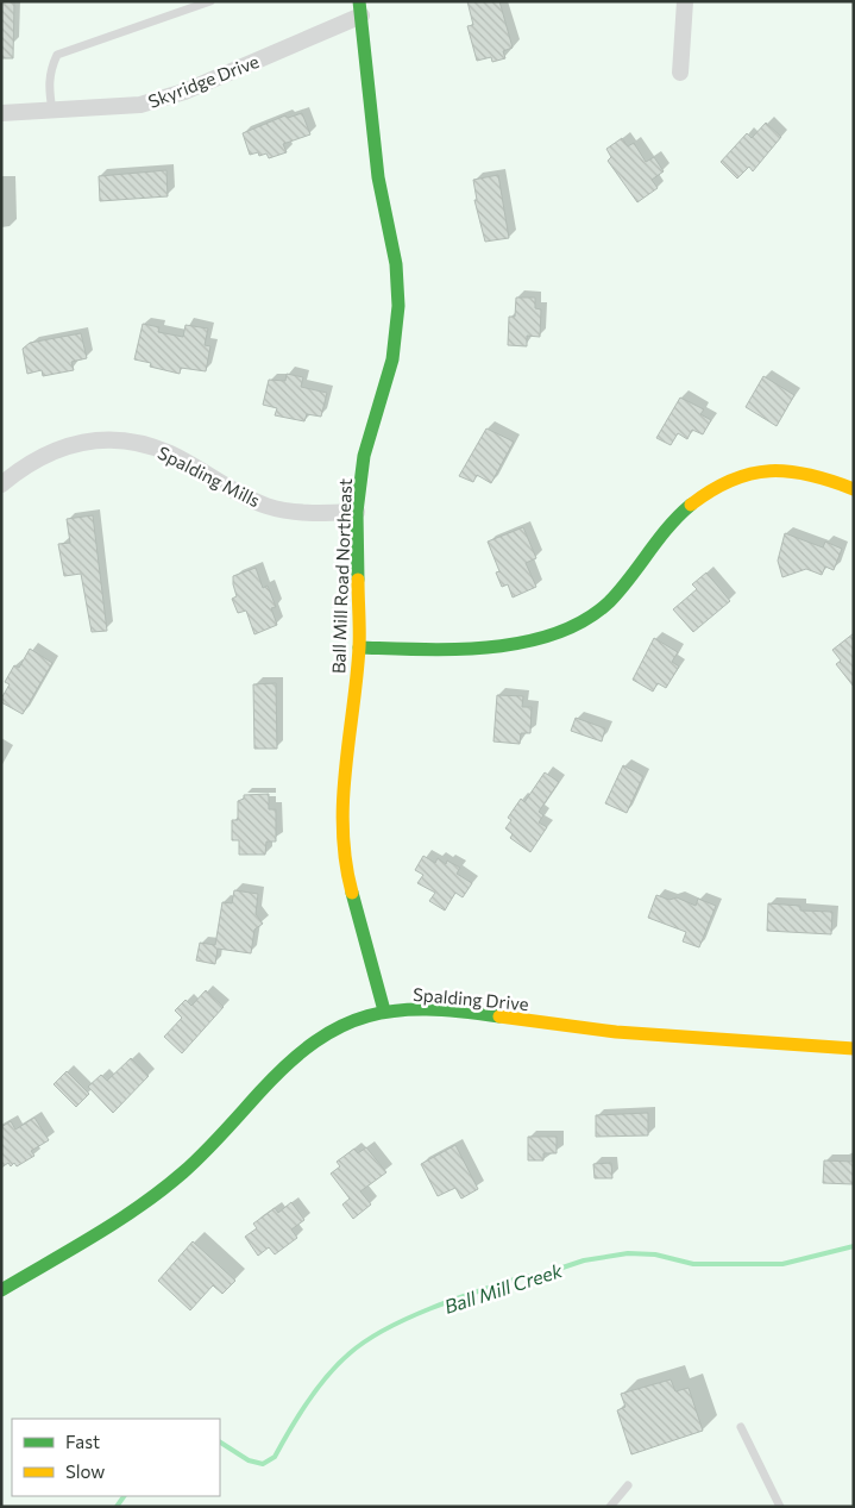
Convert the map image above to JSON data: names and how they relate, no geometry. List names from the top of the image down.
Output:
{
  "streets": {
    "street": [
      "Skyridge Drive",
      "Spalding Mills",
      "Ball Mill Road Northeast",
      "Spalding Drive"
    ]
  },
  "crossings": [
    ["Skyridge Drive", "Ball Mill Road Northeast"],
    ["Spalding Mills", "Ball Mill Road Northeast"],
    ["Ball Mill Road Northeast", "Spalding Drive"]
  ],
  "water": ["Ball Mill Creek"],
  "legend": ["Fast", "Slow"]
}
